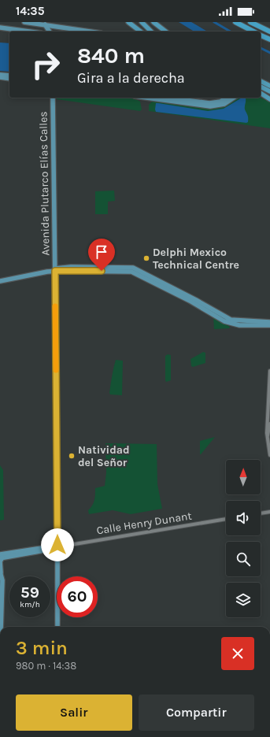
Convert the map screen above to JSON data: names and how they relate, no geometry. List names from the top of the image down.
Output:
{
  "streets": {
    "main road": ["Avenida Plutarco Elías Calles", "Calle Henry Dunant"]
  },
  "crossings": [
    ["Avenida Plutarco Elías Calles", "Calle Henry Dunant"]
  ],
  "places": ["Delphi Mexico Technical Centre", "Natividad del Señor"],
  "north": "top",
  "page": {
    "status": "14:35",
    "turn": ["840 m", "Gira a la derecha"],
    "speed": "59 km/h",
    "limit": "60",
    "heading": ["3 min", "980 m · 14:38"],
    "buttons": ["Salir", "Compartir"]
  }
}
